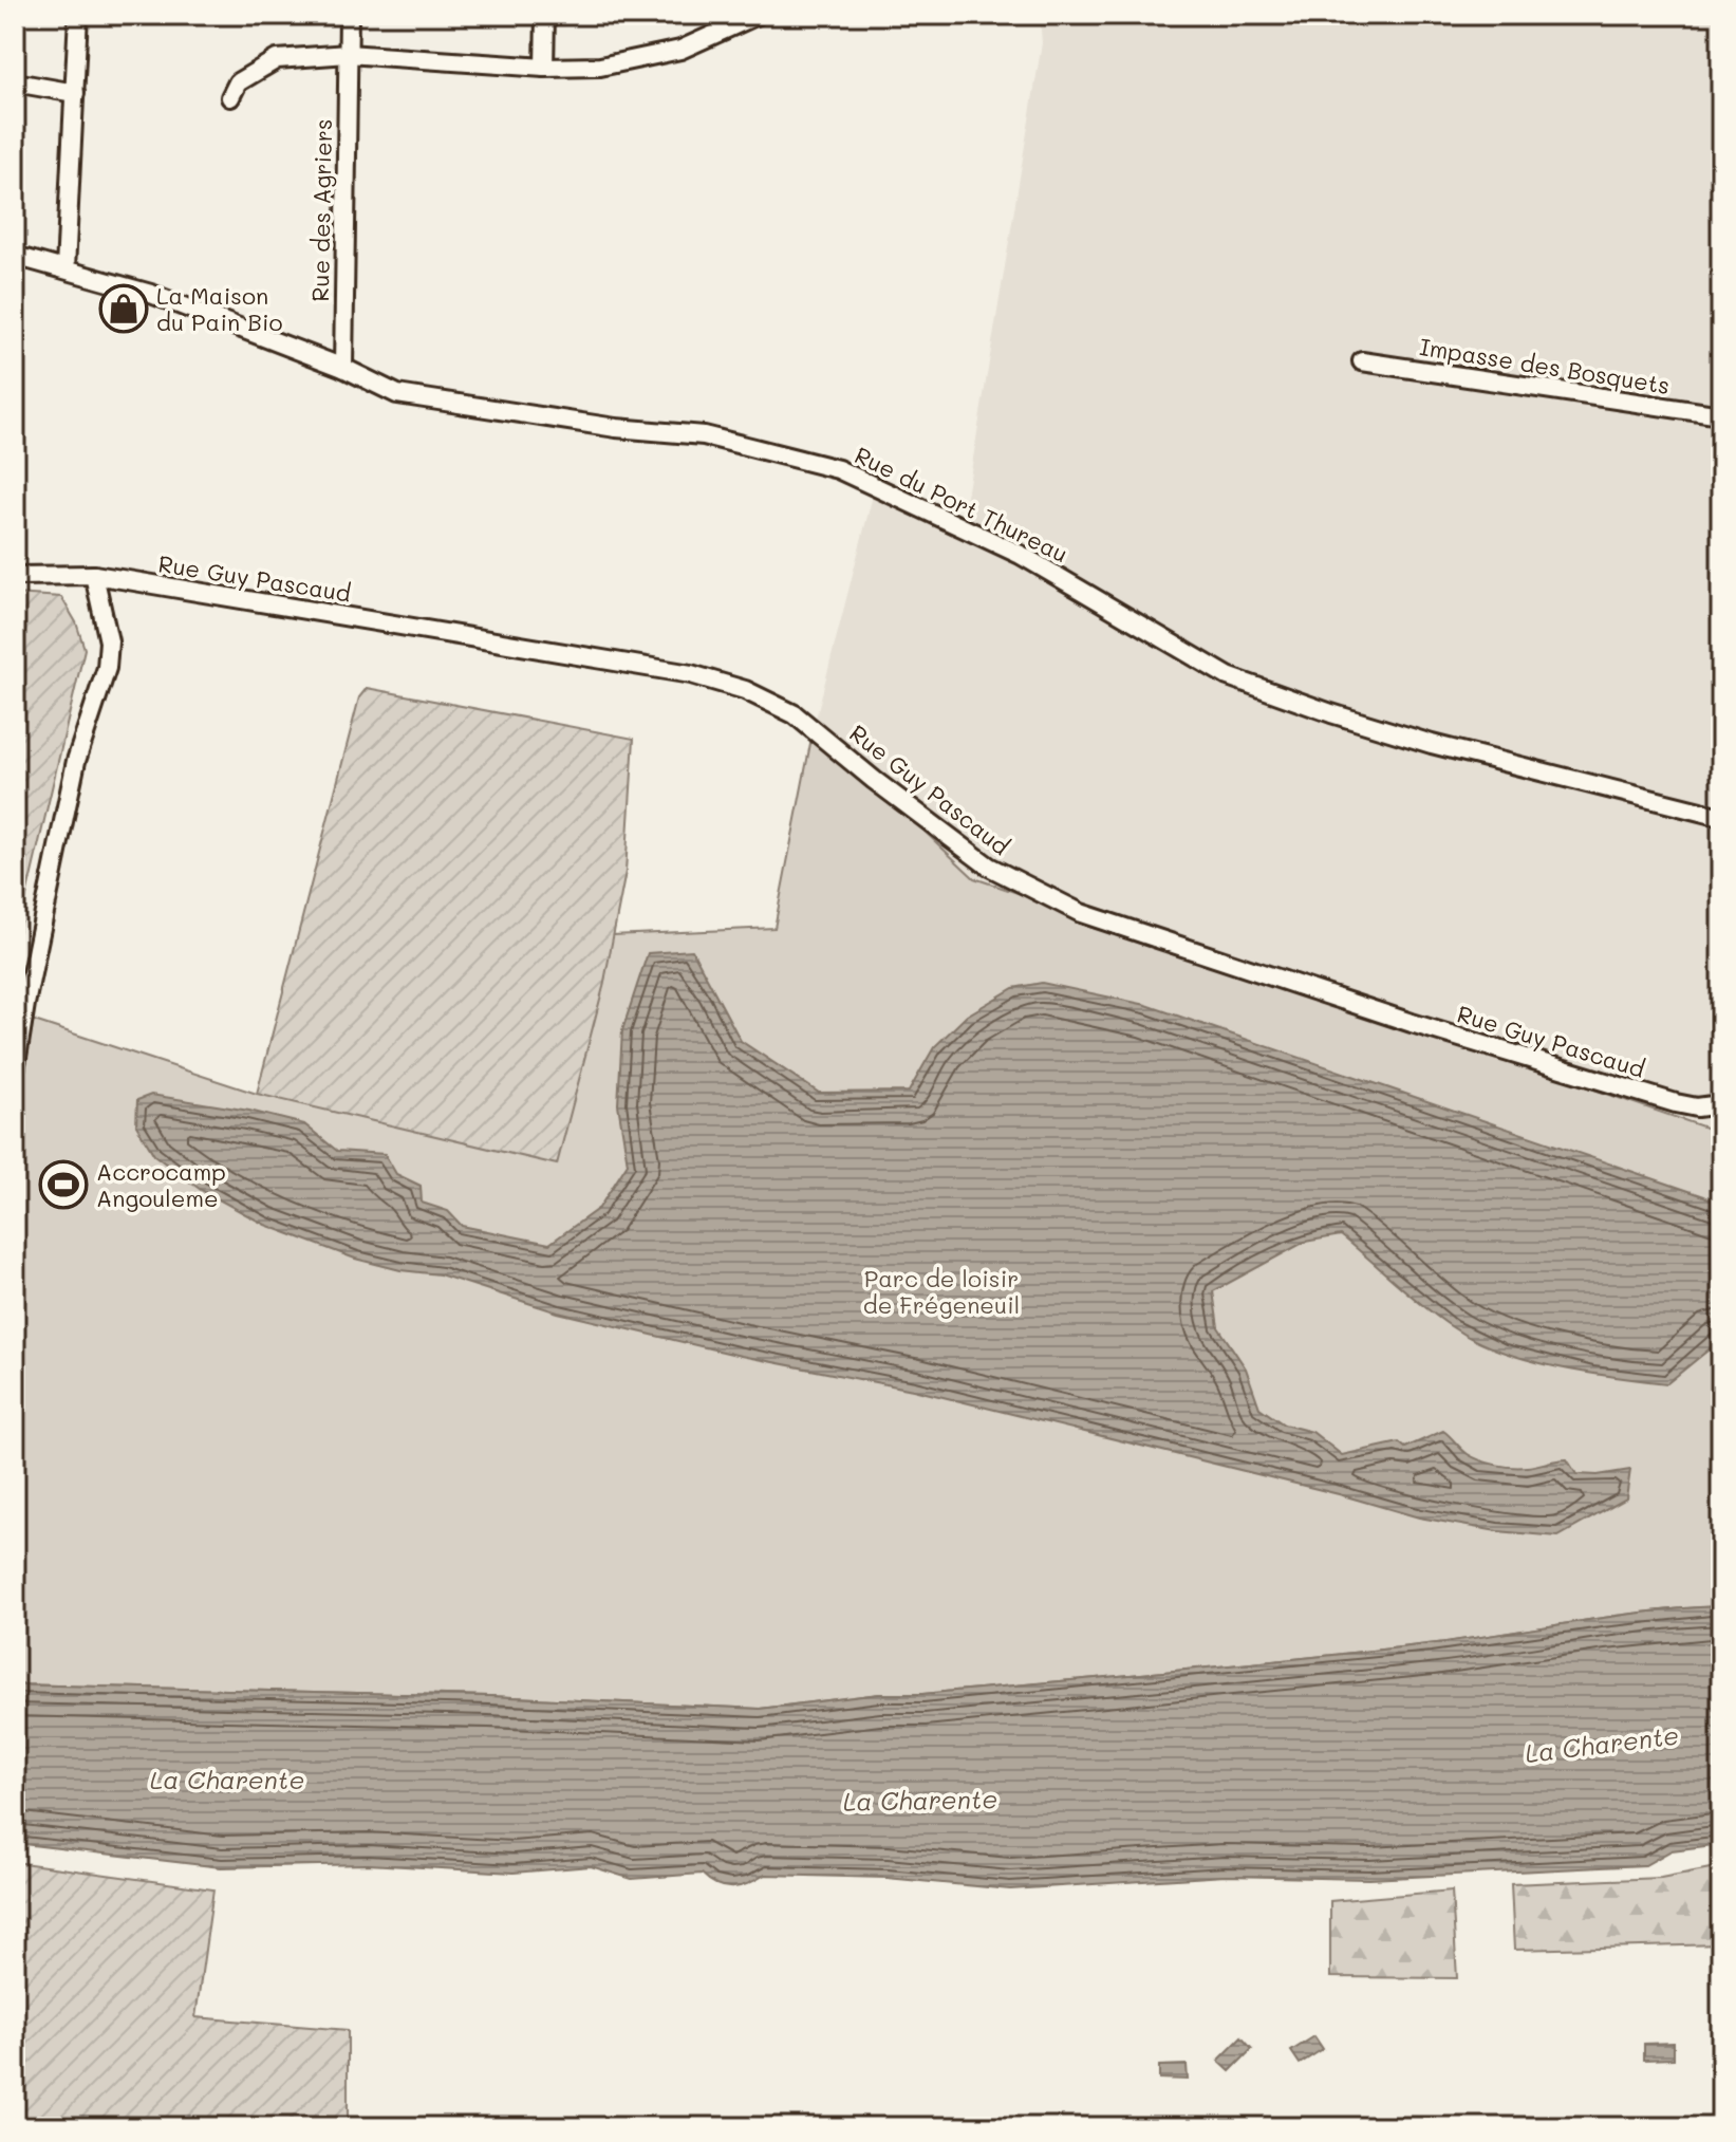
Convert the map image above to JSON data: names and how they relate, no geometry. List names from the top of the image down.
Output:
{
  "streets": {
    "street": [
      "Rue des Agriers",
      "Impasse des Bosquets",
      "Rue du Port Thureau",
      "Rue Guy Pascaud"
    ]
  },
  "crossings": [
    ["Rue des Agriers", "Rue du Port Thureau"]
  ],
  "water": ["La Charente"],
  "parks": ["Parc de loisir de Frégeneuil"],
  "places": {
    "shop": ["La Maison du Pain Bio"],
    "sports": ["Accrocamp Angouleme"]
  }
}
